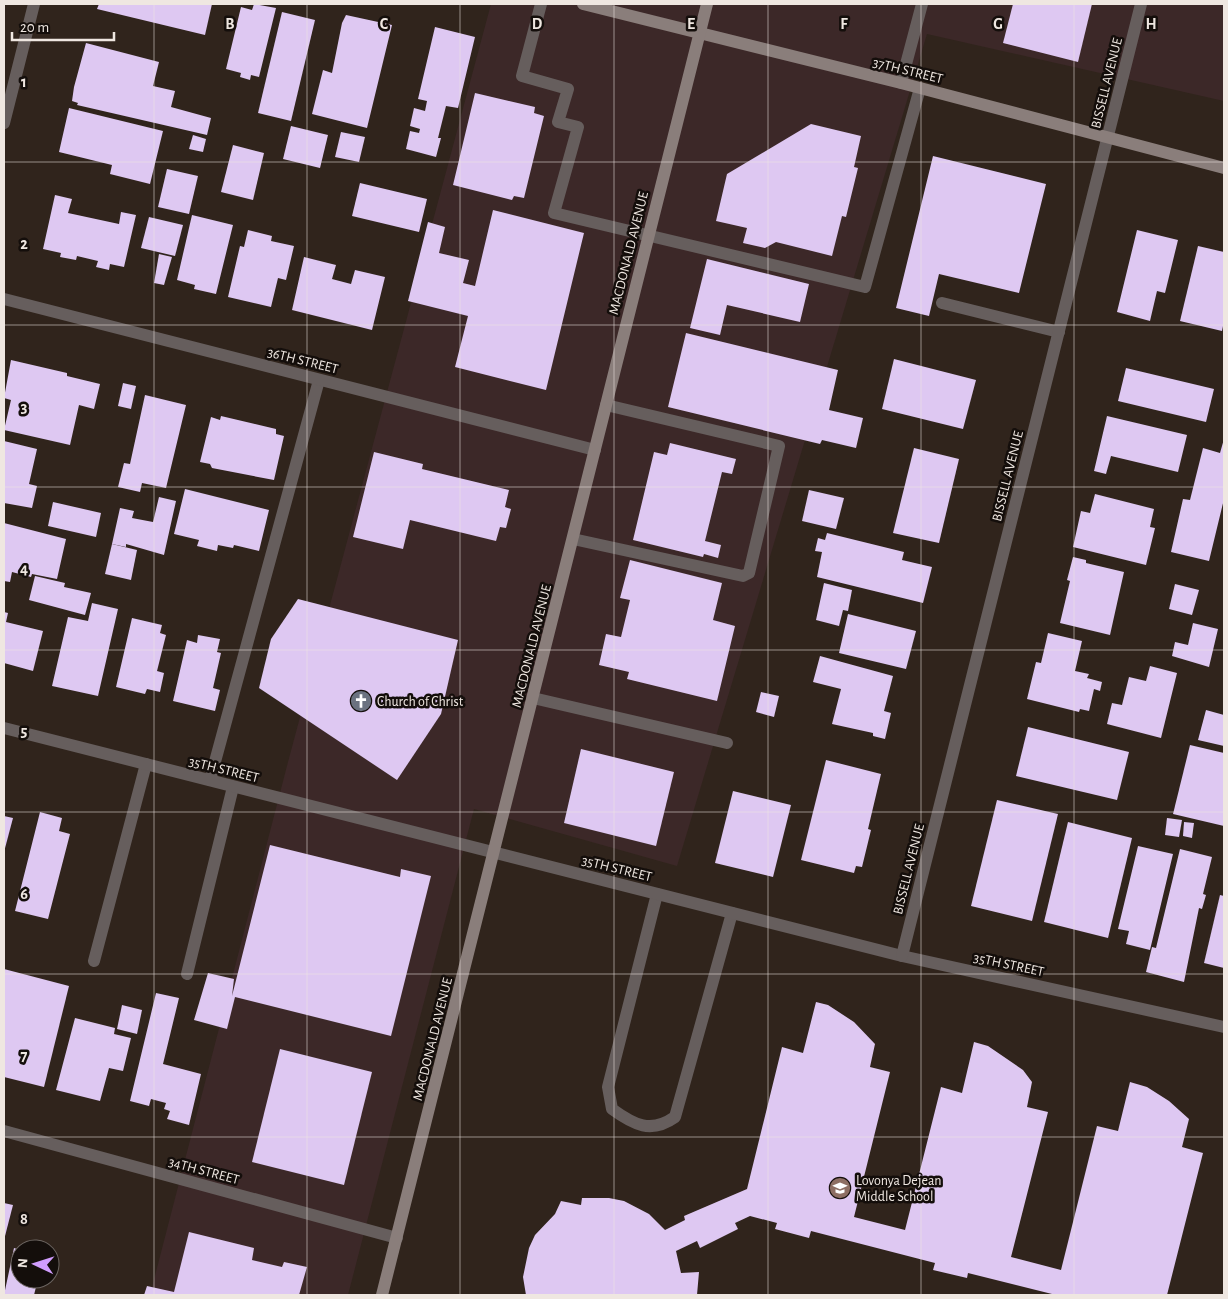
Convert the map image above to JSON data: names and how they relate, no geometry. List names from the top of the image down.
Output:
{
  "streets": {
    "street": [
      "37TH STREET",
      "BISSELL AVENUE",
      "MACDONALD AVENUE",
      "36TH STREET",
      "35TH STREET",
      "34TH STREET"
    ]
  },
  "crossings": [
    ["37TH STREET", "BISSELL AVENUE"],
    ["37TH STREET", "MACDONALD AVENUE"],
    ["BISSELL AVENUE", "35TH STREET"],
    ["MACDONALD AVENUE", "36TH STREET"],
    ["MACDONALD AVENUE", "35TH STREET"],
    ["MACDONALD AVENUE", "34TH STREET"]
  ],
  "places": {
    "church": ["Church of Christ"],
    "school or university": ["Lovonya Dejean Middle School"]
  },
  "scale_bar": "20 m",
  "north": "left",
  "grid": {
    "columns": [
      "B",
      "C",
      "D",
      "E",
      "F",
      "G",
      "H"
    ],
    "rows": [
      "1",
      "2",
      "3",
      "4",
      "5",
      "6",
      "7",
      "8"
    ]
  }
}
